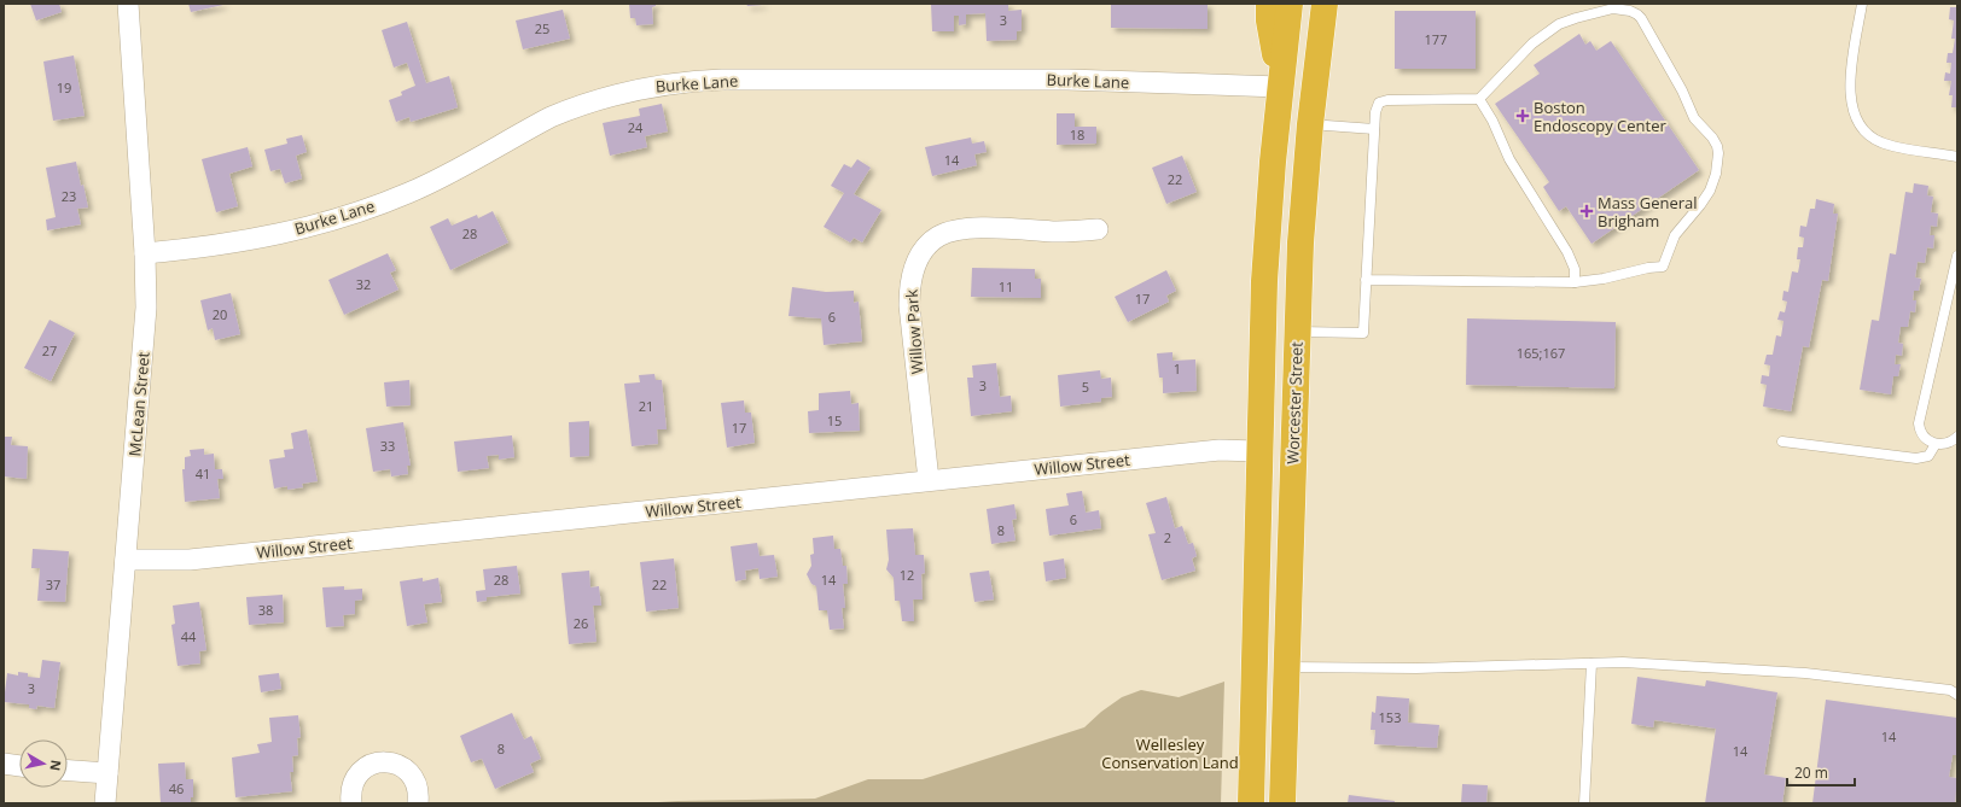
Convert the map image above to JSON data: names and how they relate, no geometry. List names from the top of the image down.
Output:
{
  "streets": {
    "highway": ["Worcester Street"],
    "street": [
      "Burke Lane",
      "Willow Park",
      "McLean Street",
      "Willow Street"
    ]
  },
  "crossings": [
    ["Burke Lane", "McLean Street"],
    ["Willow Park", "Willow Street"],
    ["McLean Street", "Willow Street"]
  ],
  "parks": ["Wellesley Conservation Land"],
  "places": {
    "health": ["Boston Endoscopy Center", "Mass General Brigham"]
  },
  "house_numbers": [
    "3",
    "25",
    "177",
    "19",
    "24",
    "18",
    "14",
    "22",
    "23",
    "28",
    "32",
    "11",
    "17",
    "20",
    "6",
    "27",
    "165;167",
    "1",
    "3",
    "5",
    "21",
    "15",
    "17",
    "33",
    "41",
    "6",
    "8",
    "2",
    "12",
    "28",
    "14",
    "37",
    "22",
    "38",
    "26",
    "44",
    "3",
    "153",
    "14",
    "8",
    "14",
    "46"
  ],
  "scale_bar": "20 m",
  "north": "right"
}
